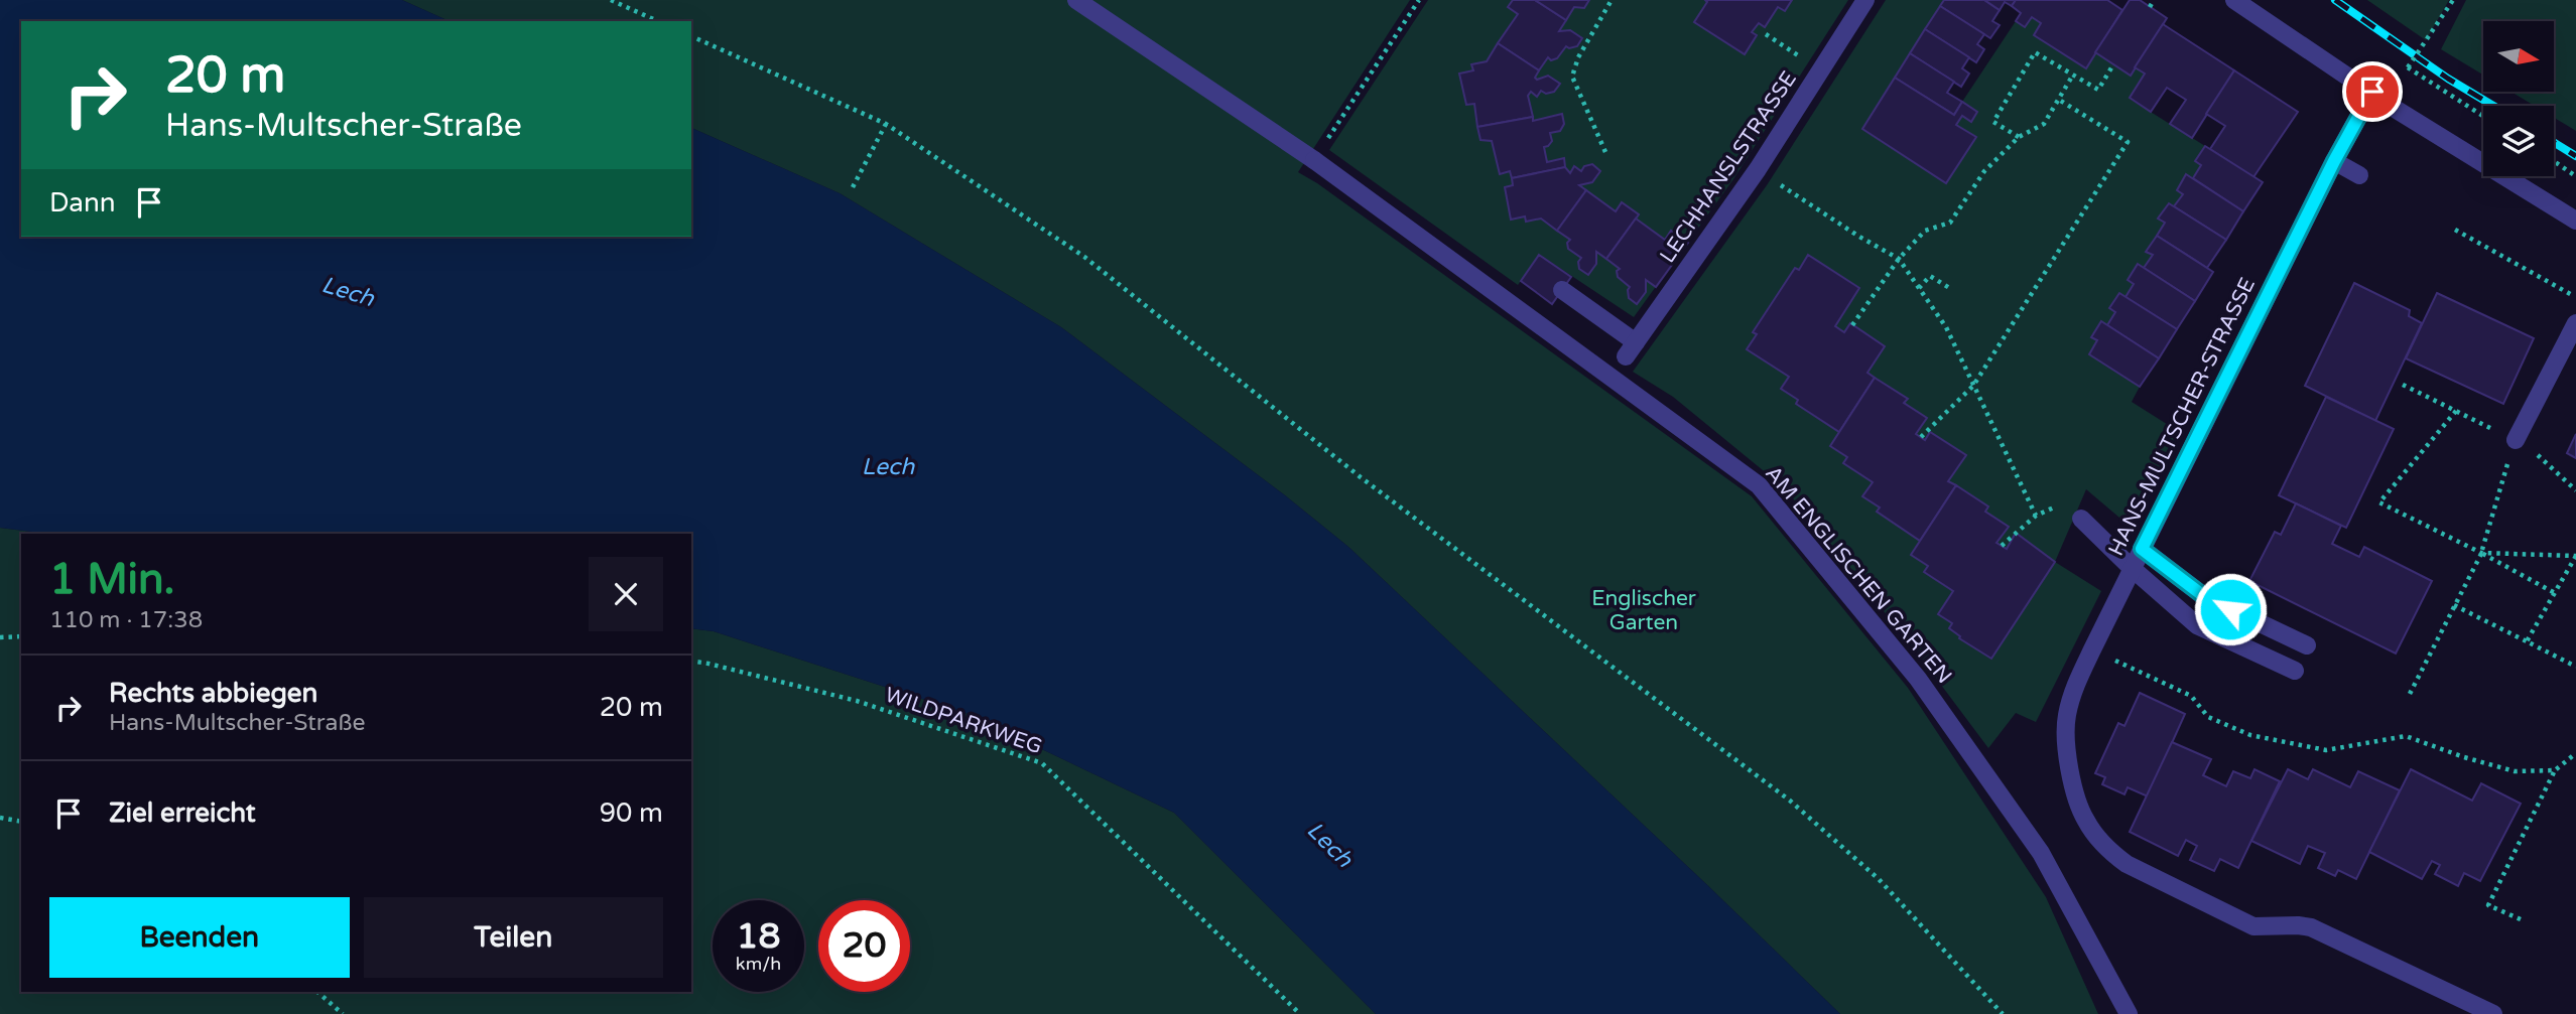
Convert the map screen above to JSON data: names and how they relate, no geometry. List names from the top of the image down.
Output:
{
  "streets": {
    "street": ["LECHHANSLSTRASSE", "HANS-MULTSCHER-STRASSE", "AM ENGLISCHEN GARTEN"],
    "path": ["WILDPARKWEG"]
  },
  "water": ["Lech"],
  "parks": ["Englischer Garten"],
  "north": "right",
  "page": {
    "turn": ["20 m", "Hans-Multscher-Straße"],
    "then": "Dann",
    "heading": ["1 Min.", "110 m · 17:38"],
    "list": [
      {
        "name": "Rechts abbiegen",
        "note": "Hans-Multscher-Straße",
        "value": "20 m"
      },
      {
        "name": "Ziel erreicht",
        "value": "90 m"
      }
    ],
    "buttons": ["Beenden", "Teilen"],
    "speed": "18 km/h",
    "limit": "20"
  }
}
